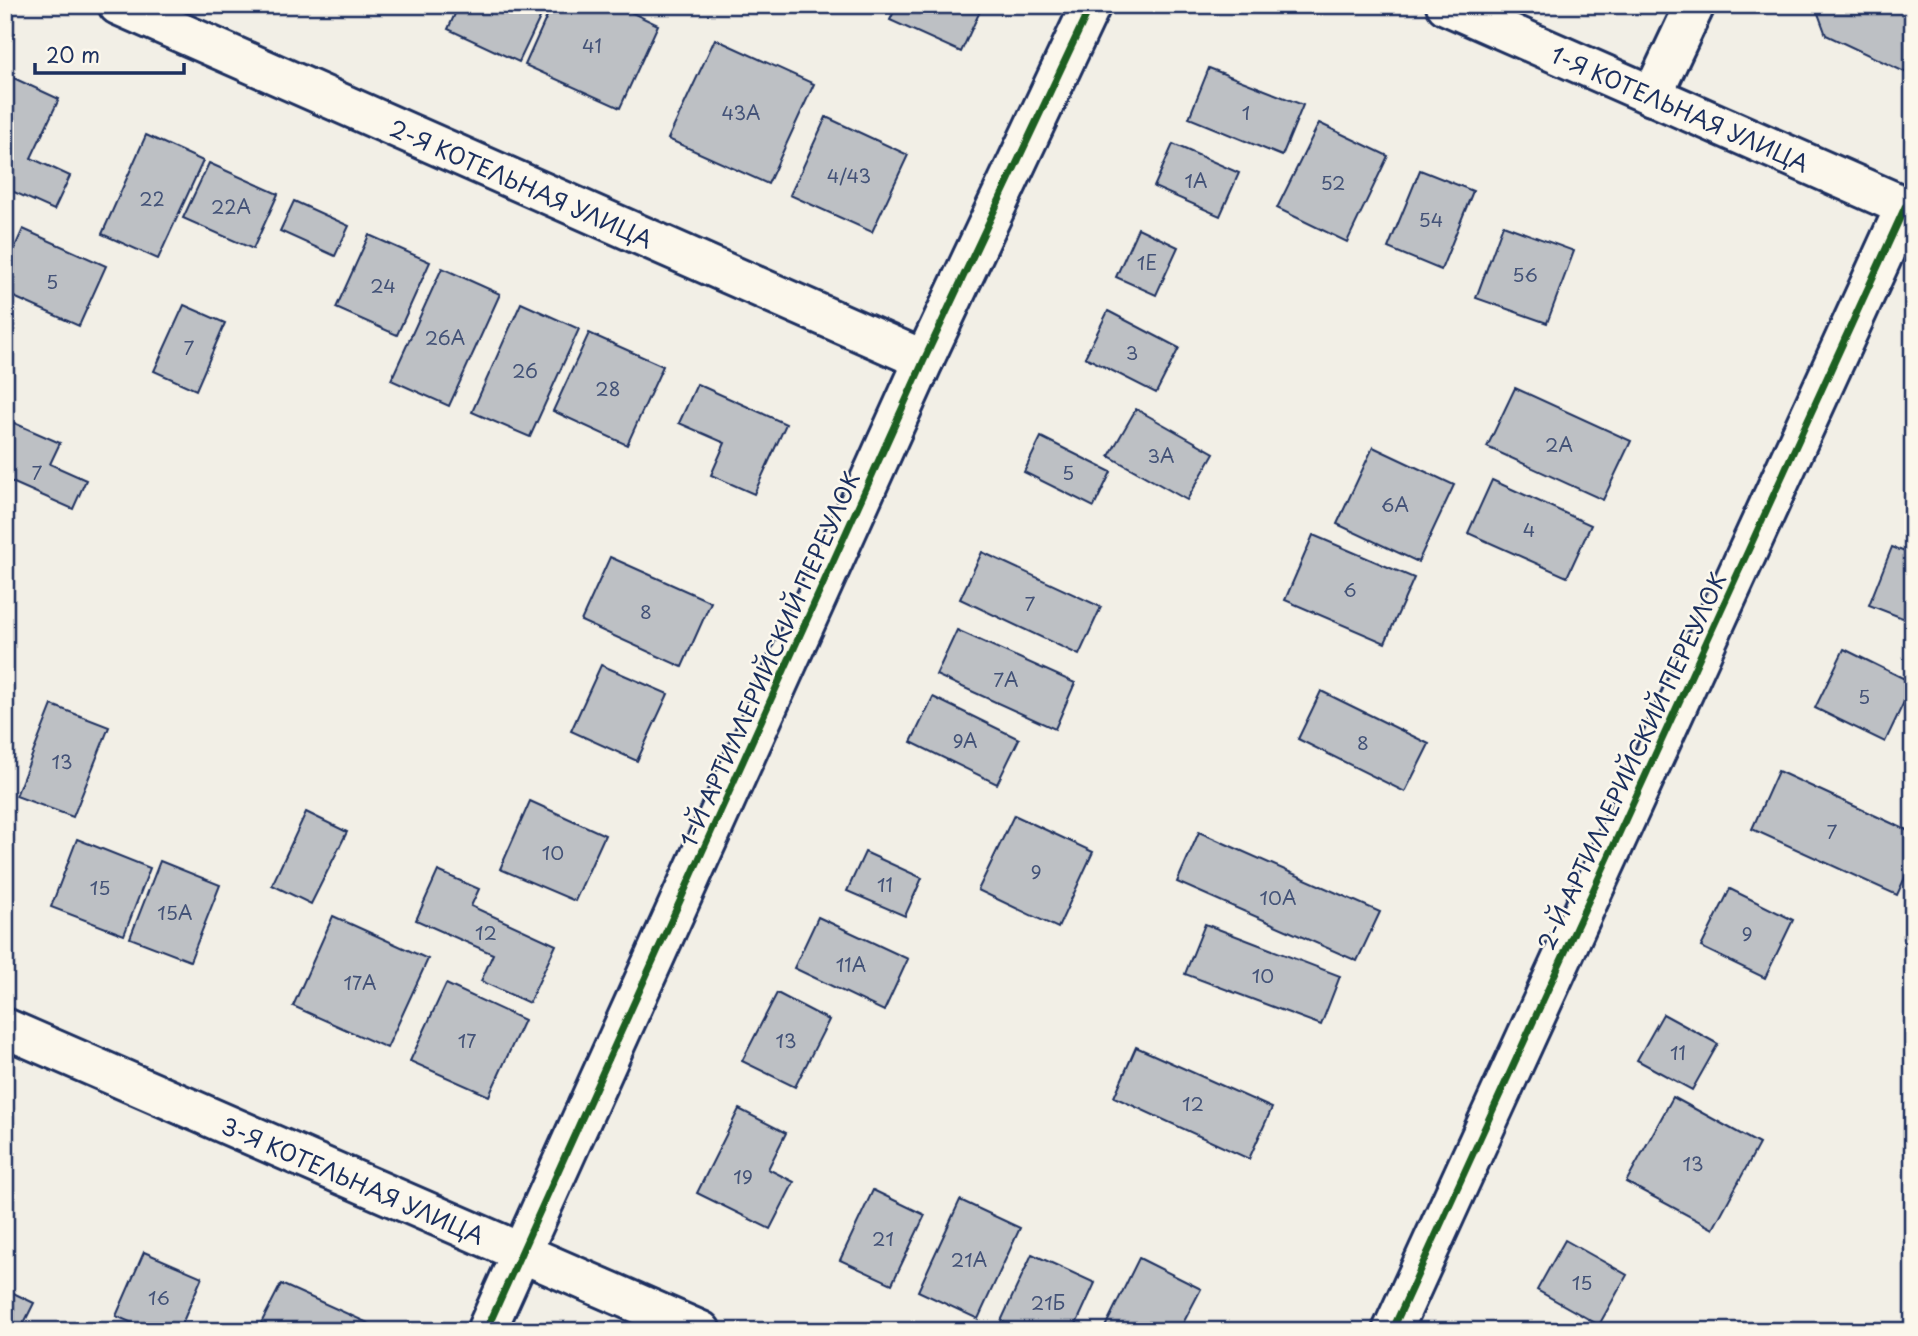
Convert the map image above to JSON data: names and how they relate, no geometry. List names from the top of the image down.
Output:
{
  "streets": {
    "street": [
      "1-Я КОТЕЛЬНАЯ УЛИЦА",
      "2-Я КОТЕЛЬНАЯ УЛИЦА",
      "1-Й АРТИЛЛЕРИЙСКИЙ ПЕРЕУЛОК",
      "2-Й АРТИЛЛЕРИЙСКИЙ ПЕРЕУЛОК",
      "3-Я КОТЕЛЬНАЯ УЛИЦА"
    ]
  },
  "crossings": [
    ["1-Я КОТЕЛЬНАЯ УЛИЦА", "2-Й АРТИЛЛЕРИЙСКИЙ ПЕРЕУЛОК"],
    ["2-Я КОТЕЛЬНАЯ УЛИЦА", "1-Й АРТИЛЛЕРИЙСКИЙ ПЕРЕУЛОК"],
    ["1-Й АРТИЛЛЕРИЙСКИЙ ПЕРЕУЛОК", "3-Я КОТЕЛЬНАЯ УЛИЦА"]
  ],
  "house_numbers": [
    "41",
    "43А",
    "1",
    "4/43",
    "1А",
    "52",
    "22",
    "22А",
    "54",
    "1Е",
    "56",
    "5",
    "24",
    "26А",
    "7",
    "3",
    "26",
    "28",
    "2А",
    "3А",
    "7",
    "5",
    "6А",
    "4",
    "6",
    "7",
    "8",
    "7А",
    "5",
    "9А",
    "8",
    "13",
    "7",
    "10",
    "9",
    "11",
    "15",
    "10А",
    "15А",
    "12",
    "9",
    "11А",
    "10",
    "17А",
    "17",
    "13",
    "11",
    "12",
    "13",
    "19",
    "21",
    "21А",
    "15",
    "16",
    "21Б"
  ],
  "scale_bar": "20 m"
}
